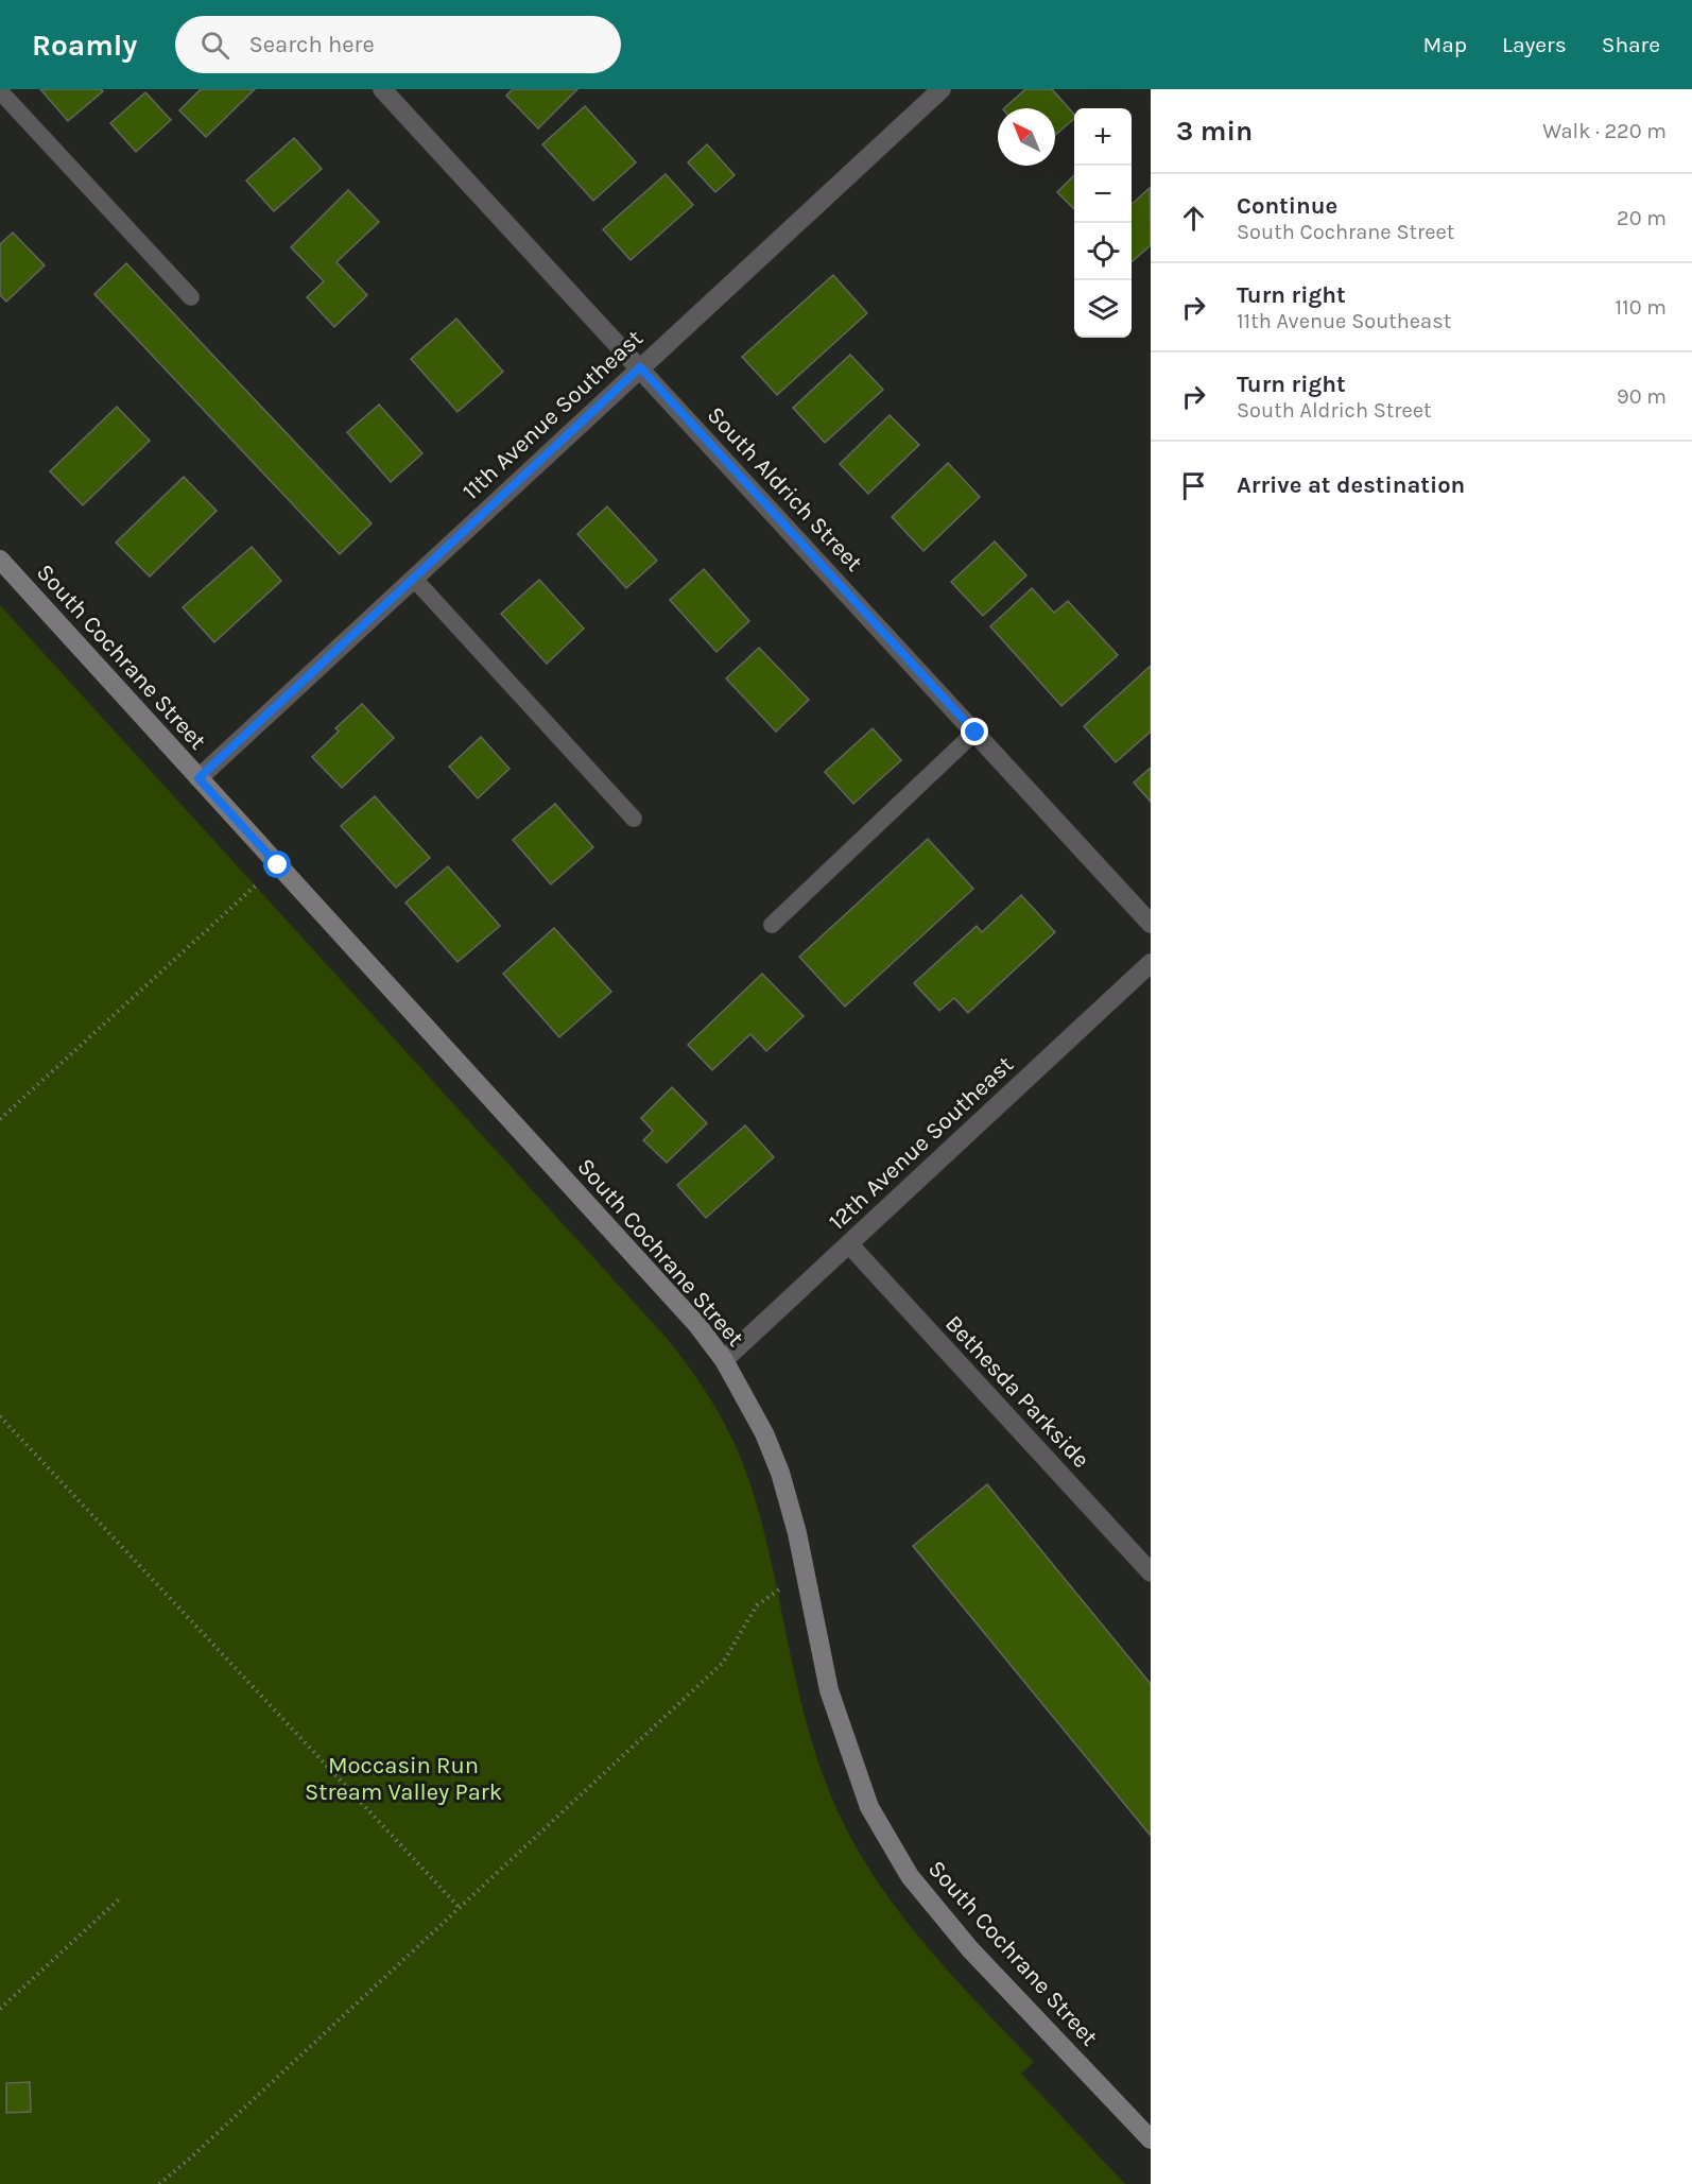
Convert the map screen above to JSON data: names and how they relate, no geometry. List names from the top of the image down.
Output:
{
  "streets": {
    "street": [
      "11th Avenue Southeast",
      "South Aldrich Street",
      "South Cochrane Street",
      "12th Avenue Southeast",
      "Bethesda Parkside"
    ]
  },
  "crossings": [
    ["11th Avenue Southeast", "South Aldrich Street"],
    ["11th Avenue Southeast", "South Cochrane Street"],
    ["South Cochrane Street", "12th Avenue Southeast"],
    ["12th Avenue Southeast", "Bethesda Parkside"]
  ],
  "parks": ["Moccasin Run Stream Valley Park"],
  "north": "top left",
  "page": {
    "header": "Roamly",
    "search": "Search here",
    "nav": ["Map", "Layers", "Share"],
    "heading": ["3 min", "Walk · 220 m"],
    "map_buttons": ["+", "−"],
    "list": [
      ["Continue", "South Cochrane Street", "20 m"],
      ["Turn right", "11th Avenue Southeast", "110 m"],
      ["Turn right", "South Aldrich Street", "90 m"],
      "Arrive at destination"
    ]
  }
}
